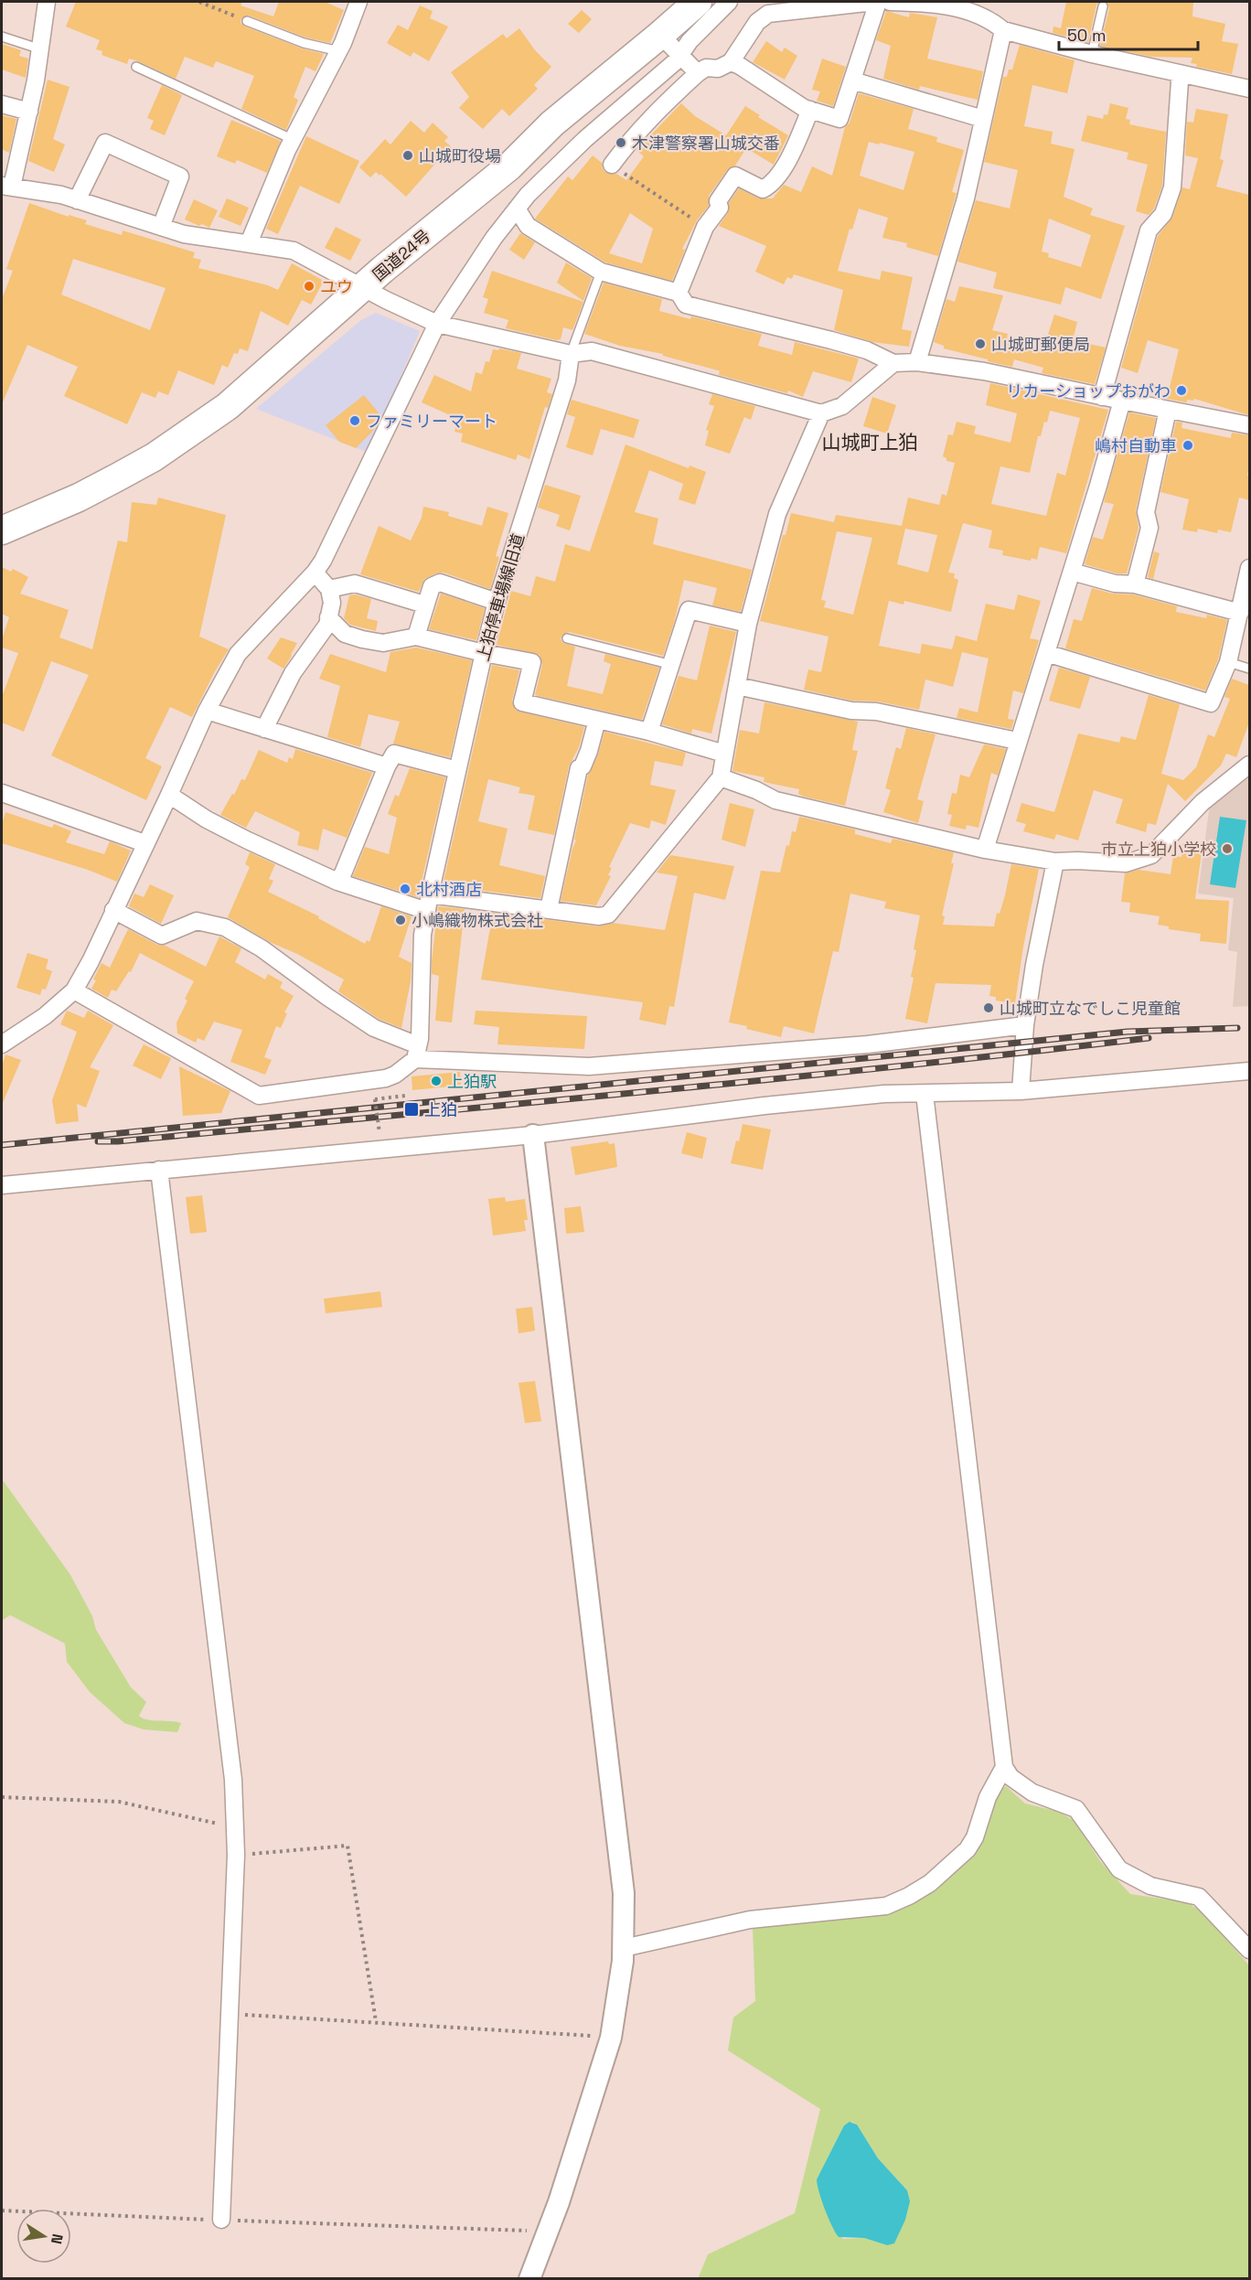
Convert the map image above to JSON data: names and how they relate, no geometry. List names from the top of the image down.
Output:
{
  "streets": {
    "highway": ["国道24号"],
    "street": ["上狛停車場線旧道"]
  },
  "districts": ["山城町上狛"],
  "places": {
    "other": [
      "木津警察署山城交番",
      "山城町役場",
      "ユウ",
      "山城町郵便局",
      "リカーショップおがわ",
      "ファミリーマート",
      "嶋村自動車",
      "市立上狛小学校",
      "北村酒店",
      "小嶋織物株式会社",
      "山城町立なでしこ児童館",
      "上狛駅"
    ],
    "transit": ["上狛"]
  },
  "scale_bar": "50 m",
  "north": "right"
}
